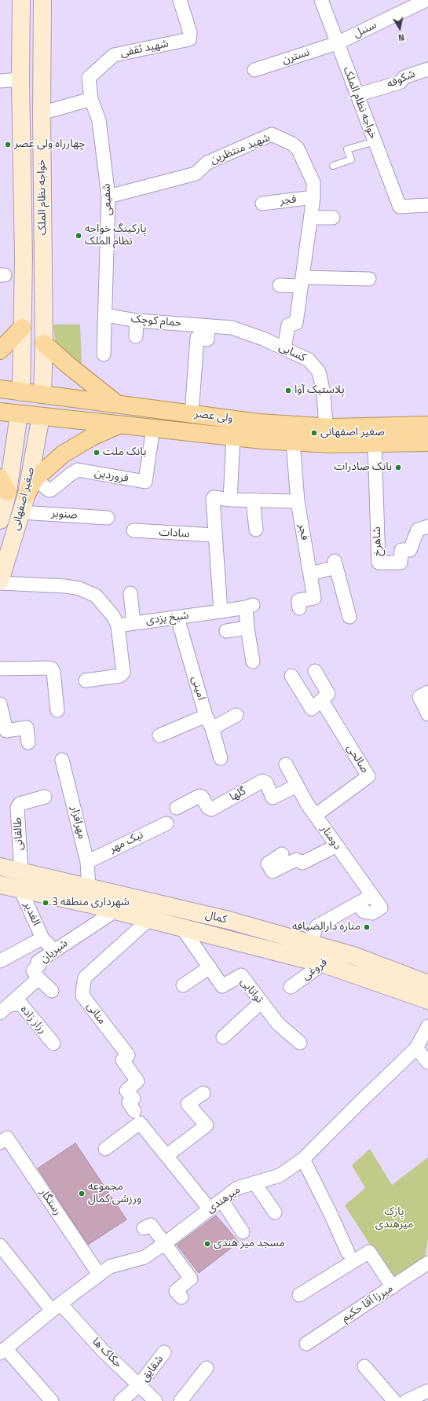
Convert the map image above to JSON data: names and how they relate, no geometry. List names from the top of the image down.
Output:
{
  "streets": {
    "main road": [
      "خواجه نظام الملک",
      "ولی عصر",
      "صغیر اصفهانی",
      "کمال"
    ],
    "street": [
      "سنبل",
      "شهید ثقفی",
      "نسترن",
      "شکوفه",
      "شهید منتظرین",
      "شفیعی",
      "فجر",
      "حمام کوچک",
      "کسایی",
      "فروردین",
      "صنوبر",
      "سادات",
      "شاهرخ",
      "شیخ یزدی",
      "امینی",
      "صالحی",
      "گلها",
      "مهرافزار",
      "طالقانی",
      "دومنار",
      "نیک مهر",
      "الغدیر",
      "شیریان",
      "فروغی",
      "توانایی",
      "منانی",
      "رزاز زاده",
      "میرهندی",
      "رستگار",
      "میرزا آقا حکیم",
      "حکاک ها",
      "شقایق"
    ]
  },
  "crossings": [
    ["سنبل", "نسترن"],
    ["سنبل", "خواجه نظام الملک"],
    ["شهید ثقفی", "شفیعی"],
    ["نسترن", "خواجه نظام الملک"],
    ["شکوفه", "خواجه نظام الملک"],
    ["خواجه نظام الملک", "ولی عصر"],
    ["شهید منتظرین", "شفیعی"],
    ["شهید منتظرین", "فجر"],
    ["شهید منتظرین", "کسایی"],
    ["شفیعی", "حمام کوچک"],
    ["فجر", "ولی عصر"],
    ["حمام کوچک", "کسایی"],
    ["کسایی", "ولی عصر"],
    ["ولی عصر", "فروردین"],
    ["ولی عصر", "صغیر اصفهانی"],
    ["ولی عصر", "شاهرخ"],
    ["صغیر اصفهانی", "صنوبر"],
    ["شیخ یزدی", "امینی"],
    ["صالحی", "دومنار"],
    ["گلها", "دومنار"],
    ["مهرافزار", "نیک مهر"],
    ["مهرافزار", "کمال"],
    ["طالقانی", "کمال"],
    ["الغدیر", "کمال"],
    ["الغدیر", "شیریان"],
    ["کمال", "شیریان"],
    ["کمال", "فروغی"],
    ["کمال", "توانایی"],
    ["کمال", "منانی"],
    ["شیریان", "رزاز زاده"],
    ["میرهندی", "رستگار"],
    ["میرهندی", "حکاک ها"],
    ["حکاک ها", "شقایق"]
  ],
  "parks": ["پارک میرهندی"],
  "places": [
    "چهارراه ولی عصر",
    "پارکینگ خواجه نظام الملک",
    "پلاستیک آوا",
    "صغیر اصفهانی",
    "بانک ملت",
    "بانک صادرات",
    "شهرداری منطقه 3",
    "مناره دارالضیافه",
    "مجموعه ورزشی کمال",
    "مسجد میر هندی"
  ],
  "north": "bottom"
}
